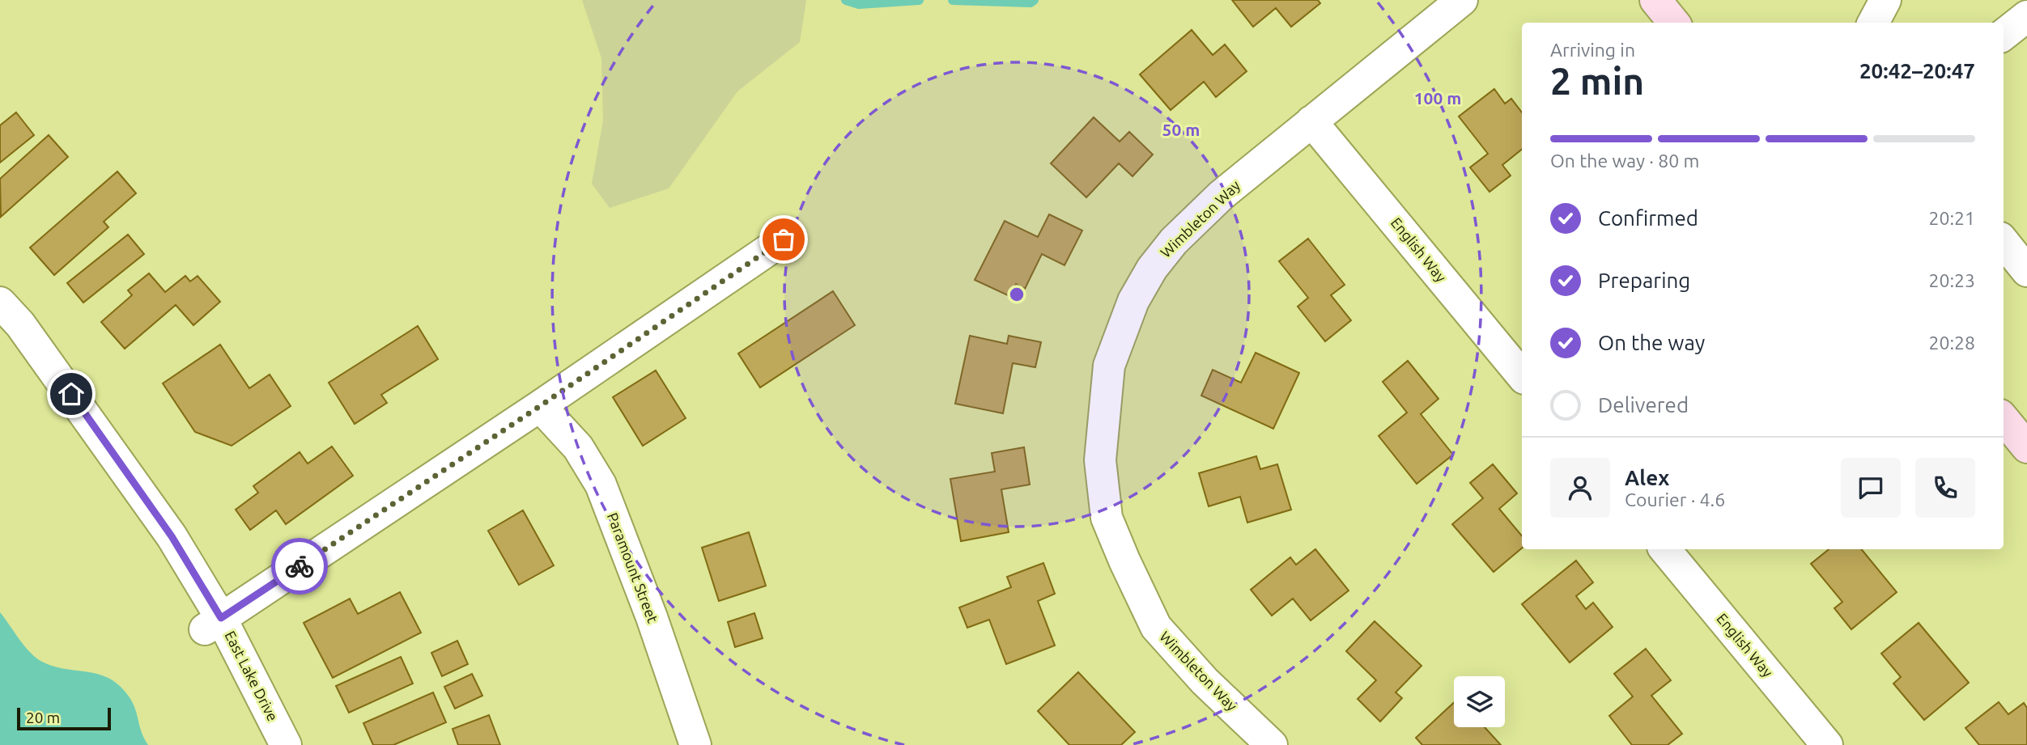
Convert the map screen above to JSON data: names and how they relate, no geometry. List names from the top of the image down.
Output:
{
  "streets": {
    "street": [
      "Wimbleton Way",
      "English Way",
      "Paramount Street",
      "East Lake Drive"
    ]
  },
  "crossings": [
    ["Wimbleton Way", "English Way"]
  ],
  "scale_bar": "20 m",
  "page": {
    "heading": ["2 min", "Arriving in", "20:42–20:47"],
    "panel": ["Alex", "Courier · 4.6"],
    "bar": "On the way · 80 m",
    "list": [
      ["Confirmed", "20:21"],
      ["Preparing", "20:23"],
      ["On the way", "20:28"],
      "Delivered"
    ],
    "scale": "20 m"
  },
  "rings": ["100 m", "50 m"]
}
